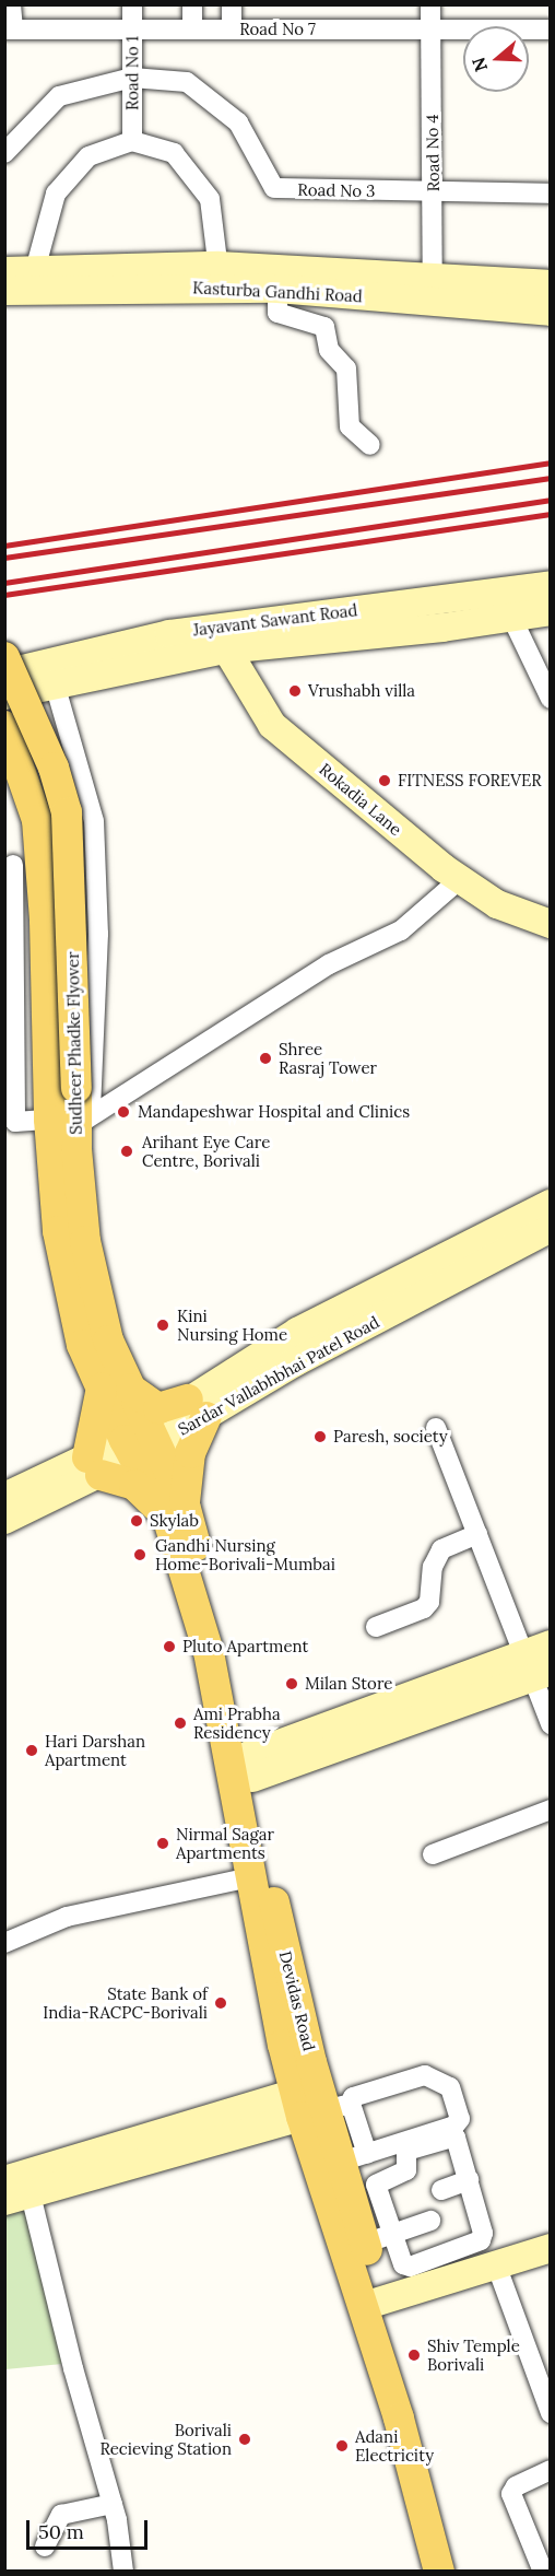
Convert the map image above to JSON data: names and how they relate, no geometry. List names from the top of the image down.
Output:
{
  "streets": {
    "main road": ["Sudheer Phadke Flyover", "Devidas Road"],
    "street": [
      "Road No 7",
      "Road No 1",
      "Road No 4",
      "Road No 3",
      "Kasturba Gandhi Road",
      "Jayavant Sawant Road",
      "Rokadia Lane",
      "Sardar Vallabhbhai Patel Road"
    ]
  },
  "crossings": [
    ["Road No 7", "Road No 1"],
    ["Road No 7", "Road No 4"],
    ["Road No 1", "Road No 3"],
    ["Road No 4", "Road No 3"],
    ["Road No 4", "Kasturba Gandhi Road"],
    ["Jayavant Sawant Road", "Rokadia Lane"],
    ["Sudheer Phadke Flyover", "Sardar Vallabhbhai Patel Road"],
    ["Sudheer Phadke Flyover", "Devidas Road"],
    ["Sardar Vallabhbhai Patel Road", "Devidas Road"]
  ],
  "places": [
    "Vrushabh villa",
    "FITNESS FOREVER",
    "Shree Rasraj Tower",
    "Mandapeshwar Hospital and Clinics",
    "Arihant Eye Care Centre, Borivali",
    "Kini Nursing Home",
    "Paresh, society",
    "Skylab",
    "Gandhi Nursing Home-Borivali-Mumbai",
    "Pluto Apartment",
    "Milan Store",
    "Ami Prabha Residency",
    "Hari Darshan Apartment",
    "Nirmal Sagar Apartments",
    "State Bank of India-RACPC-Borivali",
    "Shiv Temple Borivali",
    "Borivali Recieving Station",
    "Adani Electricity"
  ],
  "scale_bar": "50 m",
  "north": "left"
}
